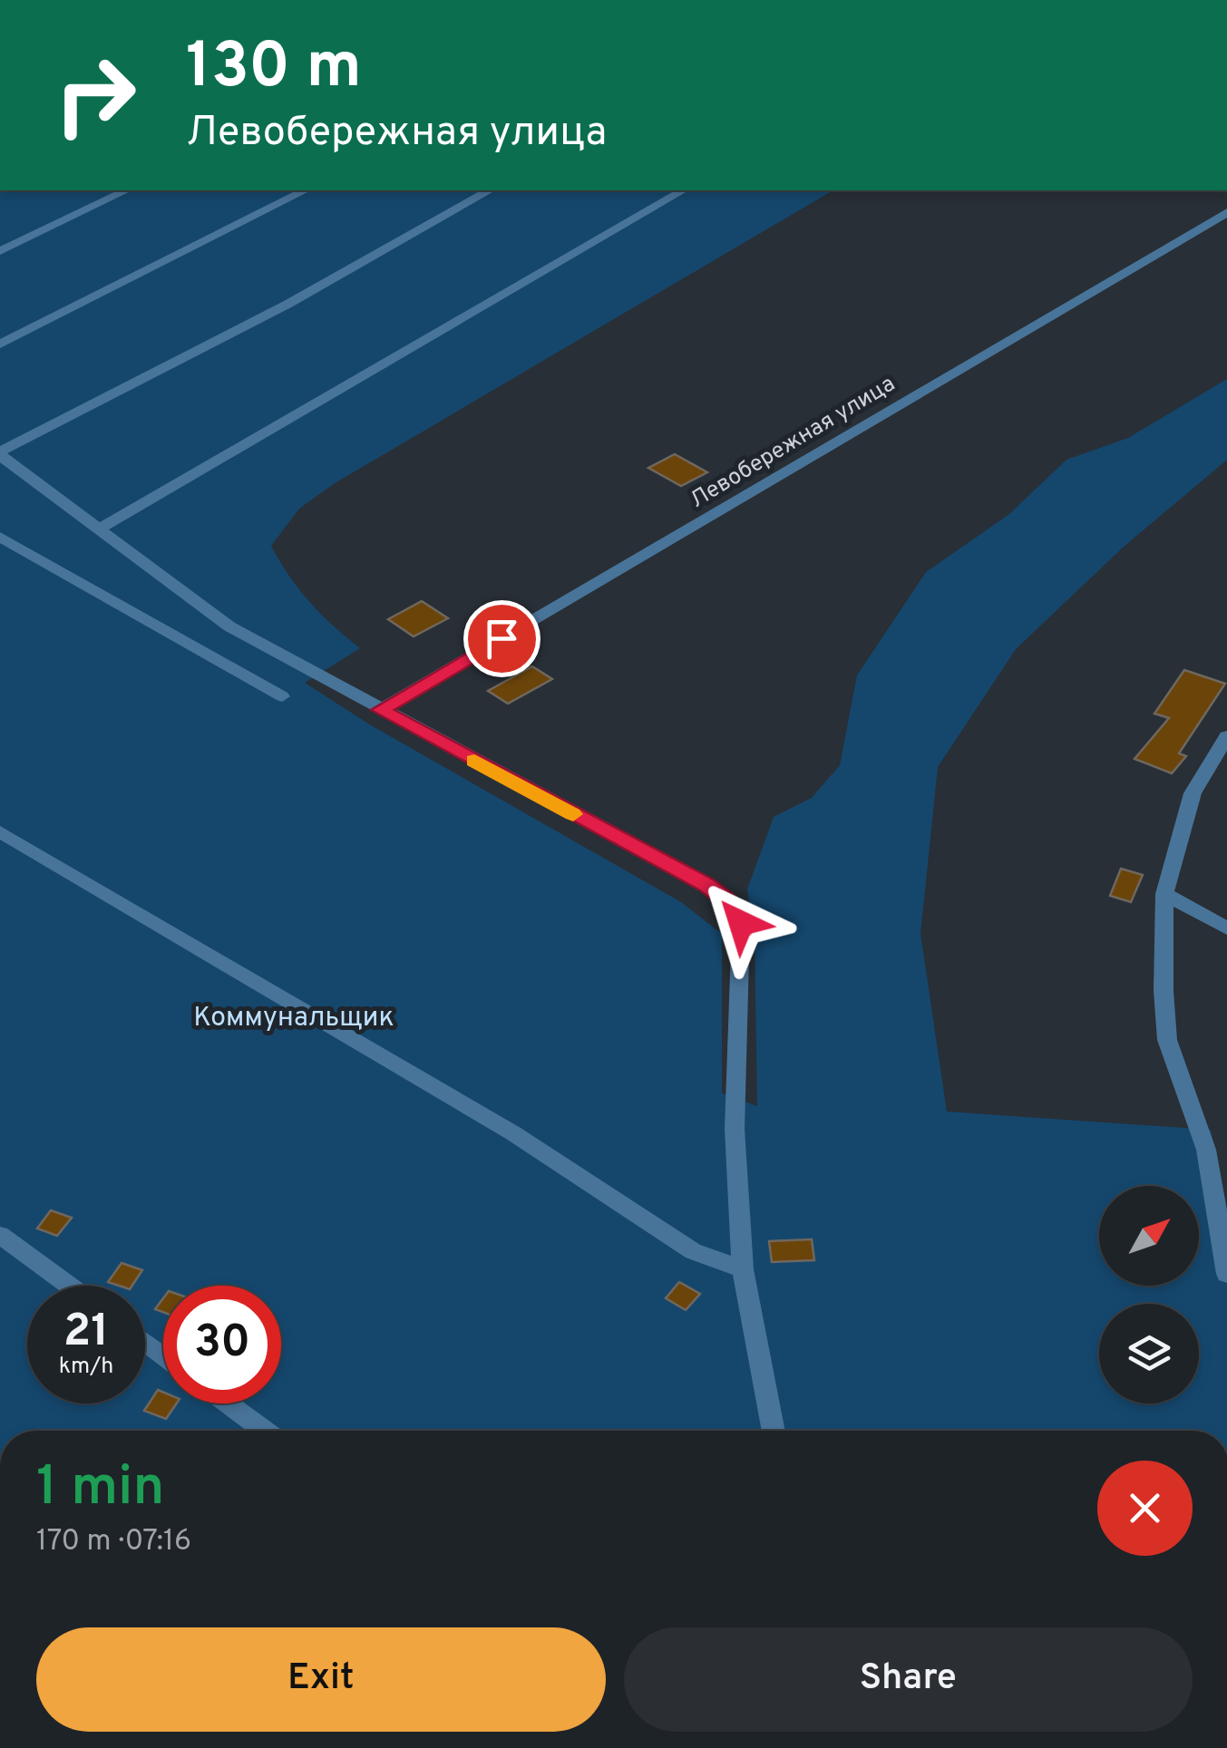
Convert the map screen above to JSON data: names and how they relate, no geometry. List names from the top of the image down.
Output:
{
  "streets": {
    "street": ["Левобережная улица"]
  },
  "parks": ["Коммунальщик"],
  "north": "top right",
  "page": {
    "turn": ["130 m", "Левобережная улица"],
    "speed": "21 km/h",
    "limit": "30",
    "heading": ["1 min", "170 m · 07:16"],
    "buttons": ["Exit", "Share"]
  }
}
